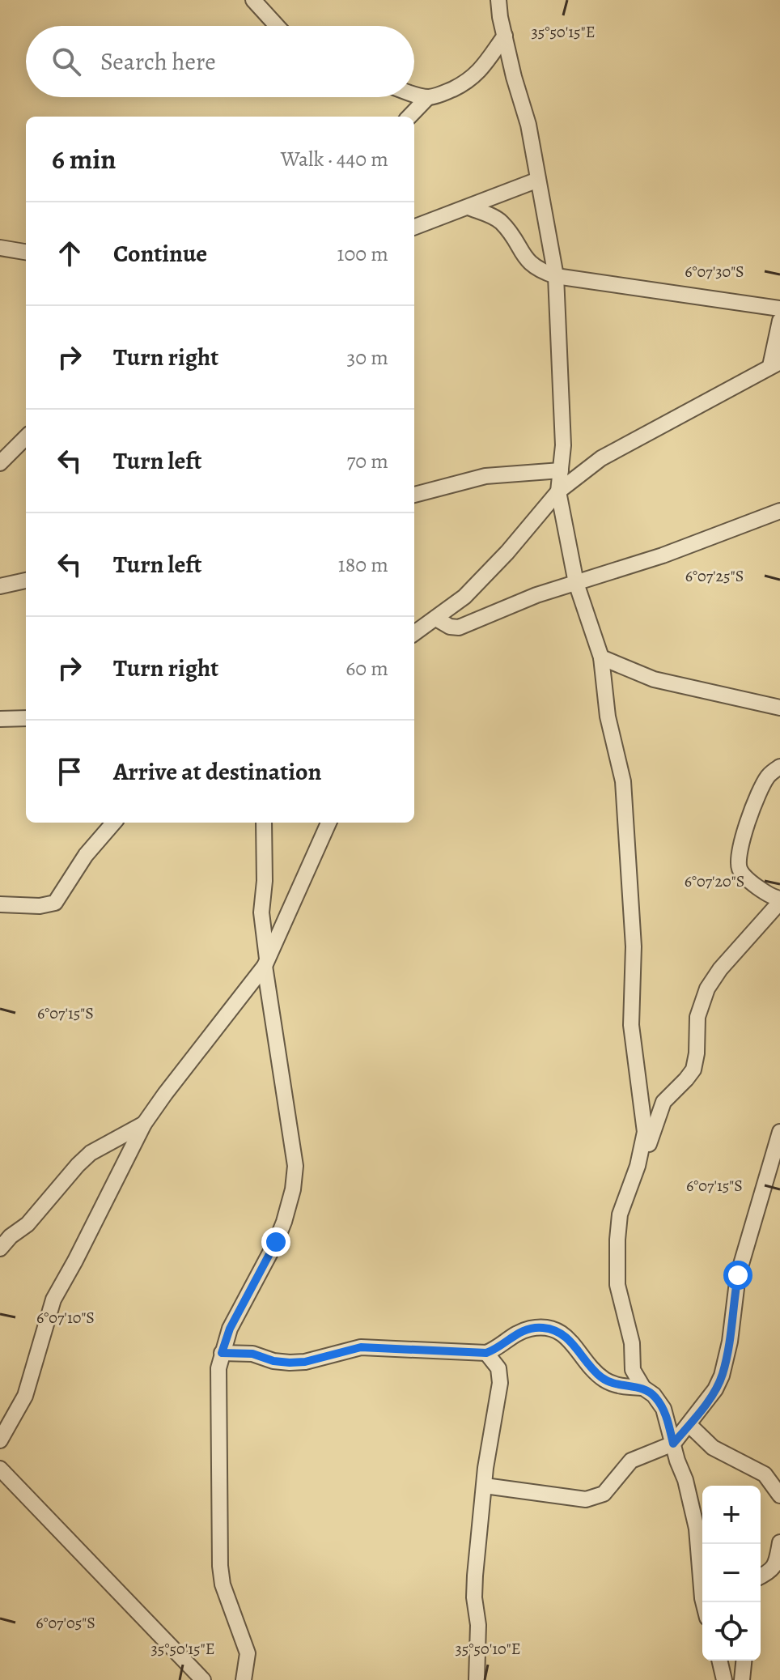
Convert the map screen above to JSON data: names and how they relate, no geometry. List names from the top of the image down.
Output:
{
  "page": {
    "search": "Search here",
    "heading": ["6 min", "Walk · 440 m"],
    "list": [
      ["Continue", "100 m"],
      ["Turn right", "30 m"],
      ["Turn left", "70 m"],
      ["Turn left", "180 m"],
      ["Turn right", "60 m"],
      "Arrive at destination"
    ],
    "map_buttons": ["+", "−"]
  },
  "coordinates": [
    "35°50'15\"E",
    "6°07'30\"S",
    "6°07'25\"S",
    "6°07'20\"S",
    "6°07'15\"S",
    "6°07'10\"S",
    "6°07'05\"S",
    "35°50'10\"E"
  ]
}
